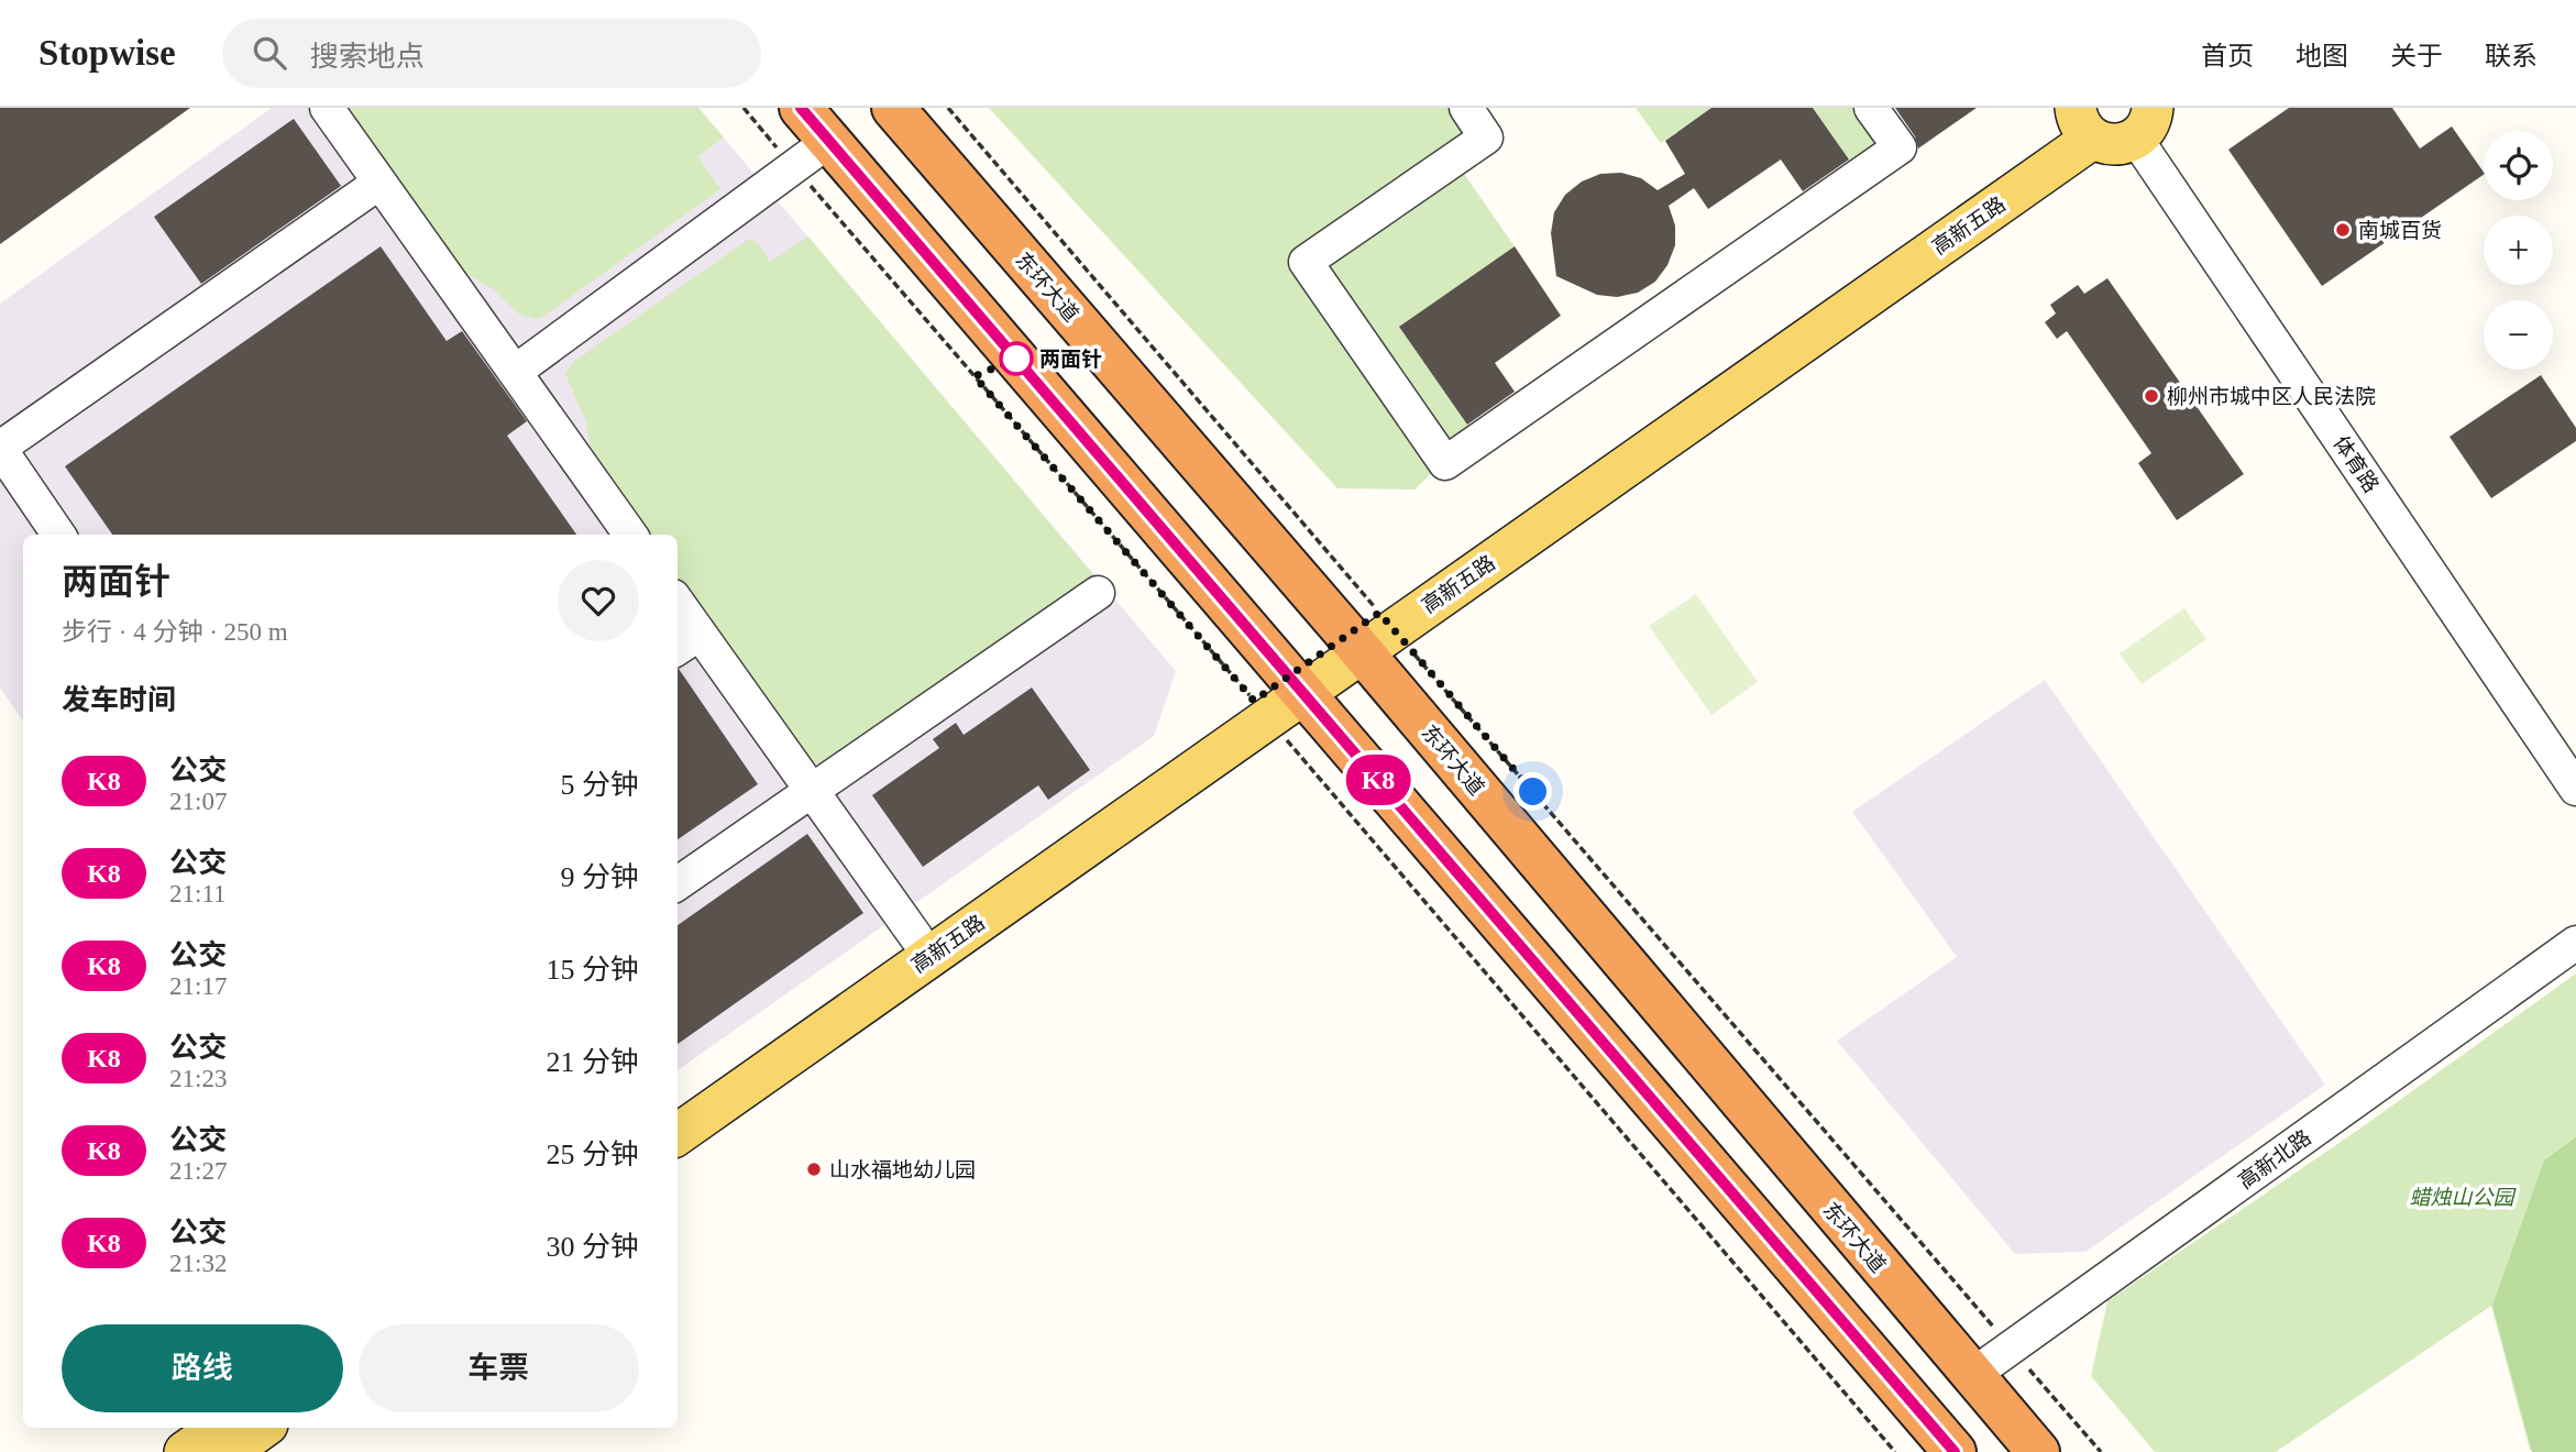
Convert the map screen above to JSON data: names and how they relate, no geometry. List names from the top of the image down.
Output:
{
  "streets": {
    "highway": ["东环大道"],
    "main road": ["高新五路"],
    "street": ["体育路", "高新北路"]
  },
  "crossings": [
    ["高新五路", "东环大道"],
    ["东环大道", "高新北路"]
  ],
  "parks": ["蜡烛山公园"],
  "places": [
    "南城百货",
    "两面针",
    "柳州市城中区人民法院",
    "山水福地幼儿园"
  ],
  "lines": ["bus line K8"],
  "page": {
    "header": "Stopwise",
    "search": "搜索地点",
    "nav": [
      "首页",
      "地图",
      "关于",
      "联系"
    ],
    "on_map": "K8",
    "map_buttons": ["+", "−"],
    "heading": [
      ["两面针", "步行 · 4 分钟 · 250 m"],
      "发车时间"
    ],
    "list": [
      {
        "mark": "K8",
        "name": "公交",
        "note": "21:07",
        "value": "5 分钟"
      },
      {
        "mark": "K8",
        "name": "公交",
        "note": "21:11",
        "value": "9 分钟"
      },
      {
        "mark": "K8",
        "name": "公交",
        "note": "21:17",
        "value": "15 分钟"
      },
      {
        "mark": "K8",
        "name": "公交",
        "note": "21:23",
        "value": "21 分钟"
      },
      {
        "mark": "K8",
        "name": "公交",
        "note": "21:27",
        "value": "25 分钟"
      },
      {
        "mark": "K8",
        "name": "公交",
        "note": "21:32",
        "value": "30 分钟"
      }
    ],
    "buttons": ["路线", "车票"]
  }
}
